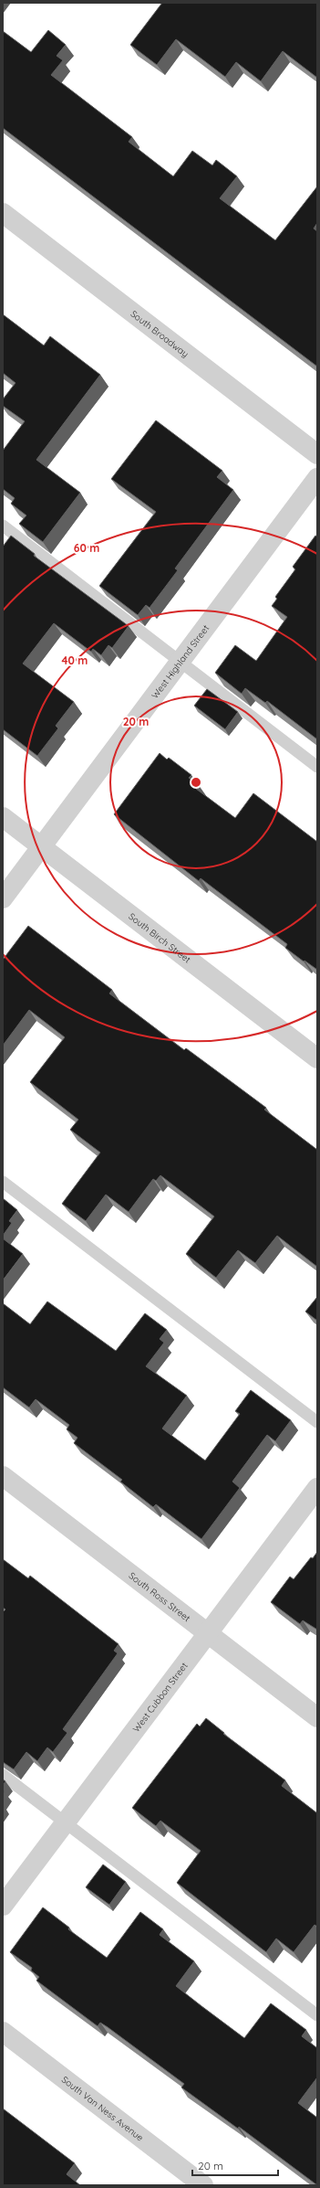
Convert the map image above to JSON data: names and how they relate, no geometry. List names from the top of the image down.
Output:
{
  "streets": {
    "street": [
      "South Broadway",
      "West Highland Street",
      "South Birch Street",
      "South Ross Street",
      "West Cubbon Street",
      "South Van Ness Avenue"
    ]
  },
  "crossings": [
    ["West Highland Street", "South Birch Street"],
    ["South Ross Street", "West Cubbon Street"]
  ],
  "scale_bar": "20 m",
  "rings": ["60 m", "40 m", "20 m"]
}
